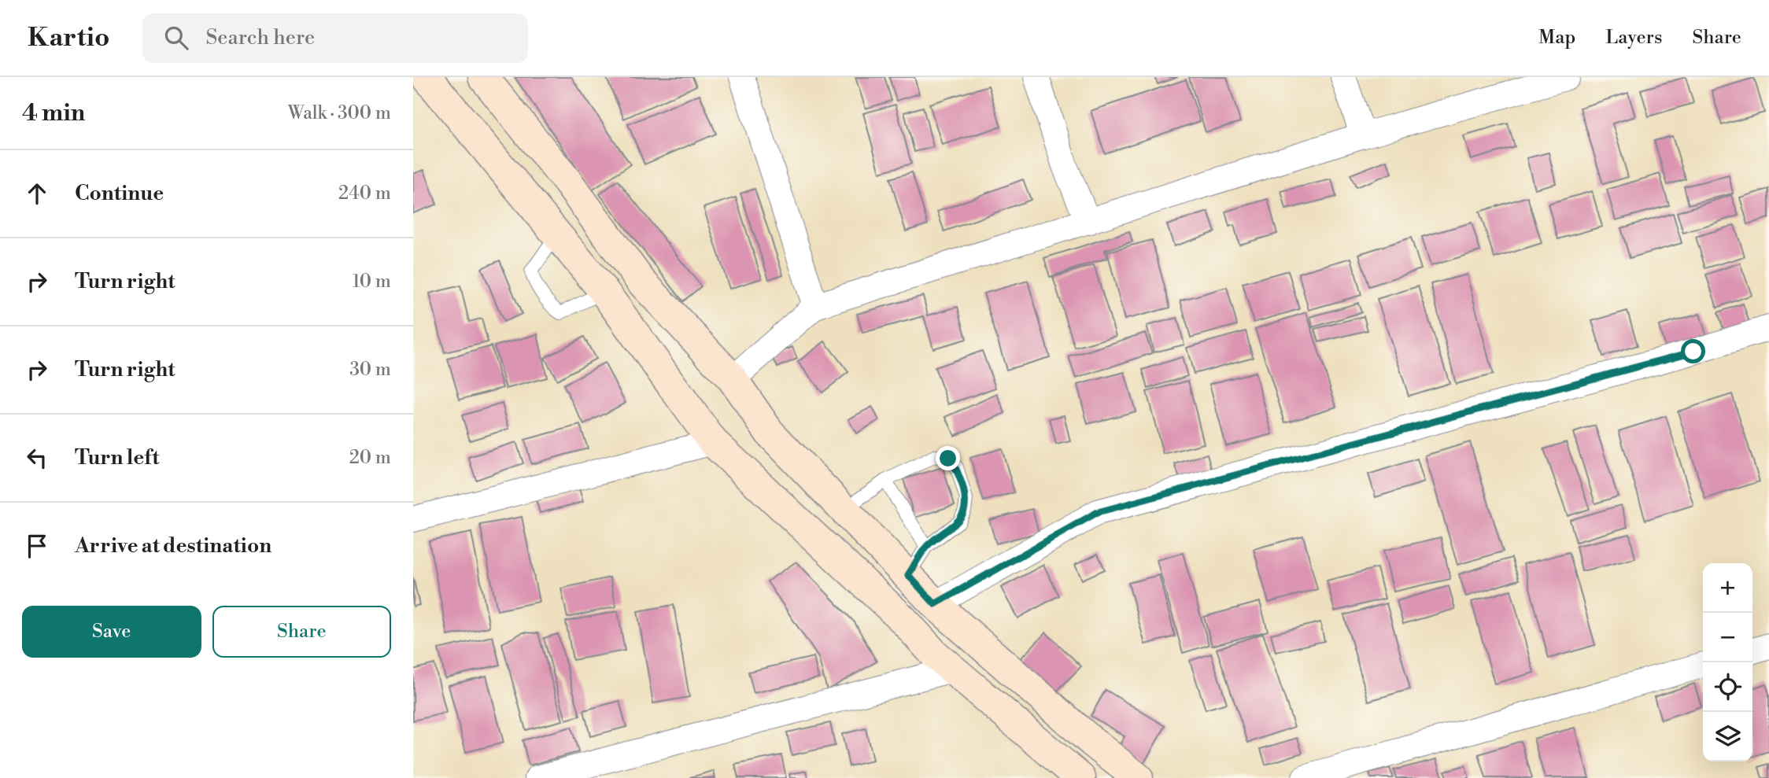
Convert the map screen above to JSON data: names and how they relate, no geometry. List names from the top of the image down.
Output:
{
  "page": {
    "header": "Kartio",
    "search": "Search here",
    "nav": ["Map", "Layers", "Share"],
    "heading": ["4 min", "Walk · 300 m"],
    "list": [
      ["Continue", "240 m"],
      ["Turn right", "10 m"],
      ["Turn right", "30 m"],
      ["Turn left", "20 m"],
      "Arrive at destination"
    ],
    "map_buttons": ["+", "−"],
    "buttons": ["Save", "Share"]
  }
}
